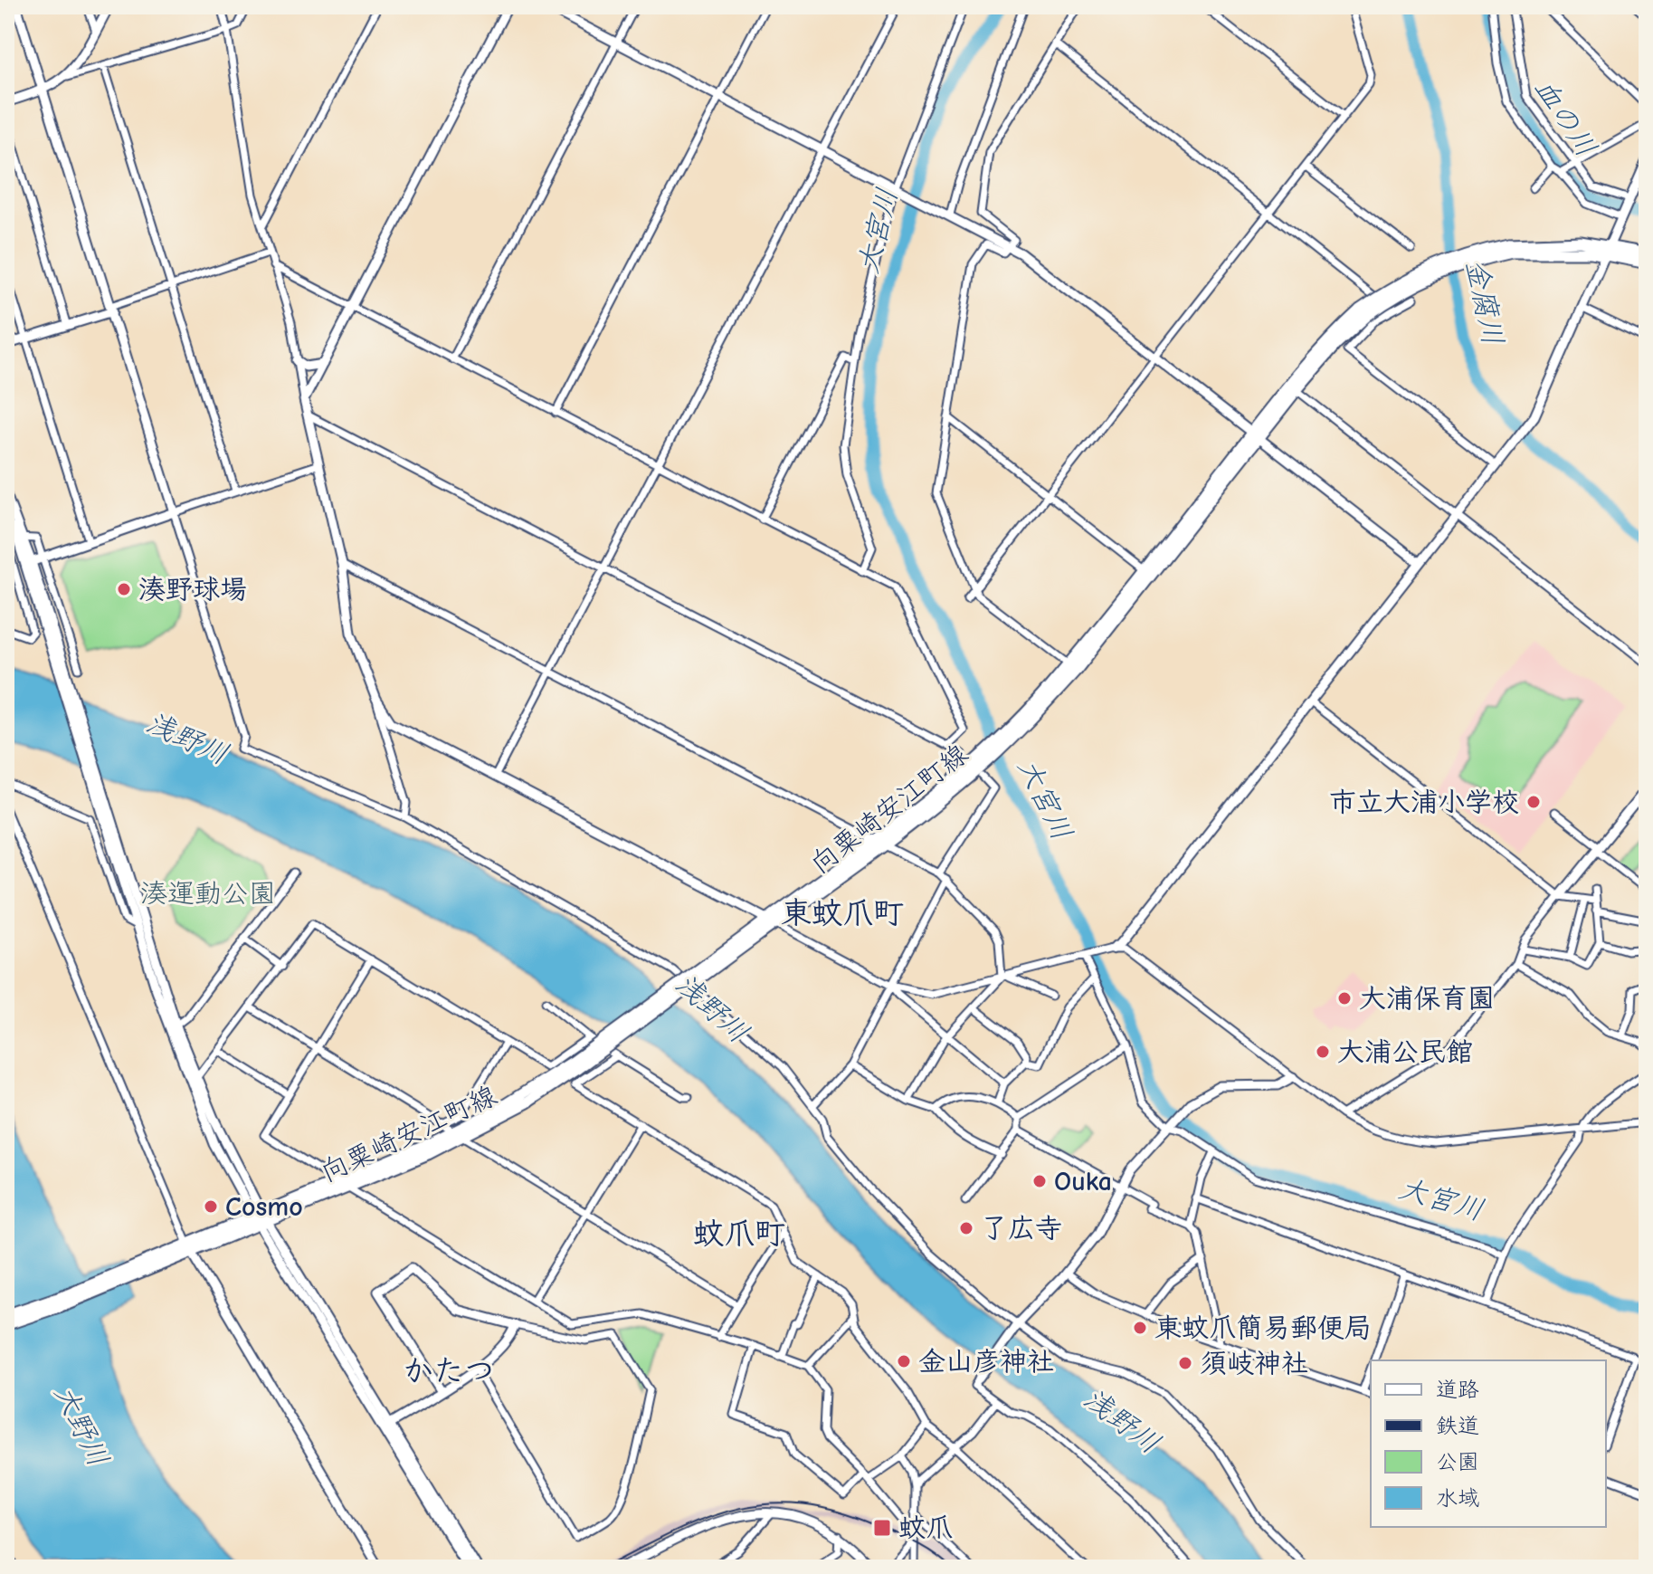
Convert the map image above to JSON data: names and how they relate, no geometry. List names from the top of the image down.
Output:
{
  "streets": {
    "main road": ["向粟崎安江町線"]
  },
  "districts": ["東蚊爪町", "蚊爪町", "かたつ"],
  "water": [
    "血の川",
    "大宮川",
    "金腐川",
    "浅野川",
    "大野川"
  ],
  "parks": ["湊運動公園"],
  "places": {
    "other": [
      "湊野球場",
      "市立大浦小学校",
      "大浦保育園",
      "大浦公民館",
      "Ouka",
      "Cosmo",
      "了広寺",
      "東蚊爪簡易郵便局",
      "金山彦神社",
      "須岐神社"
    ],
    "transit": ["蚊爪"]
  },
  "legend": [
    "道路",
    "鉄道",
    "公園",
    "水域"
  ]
}
